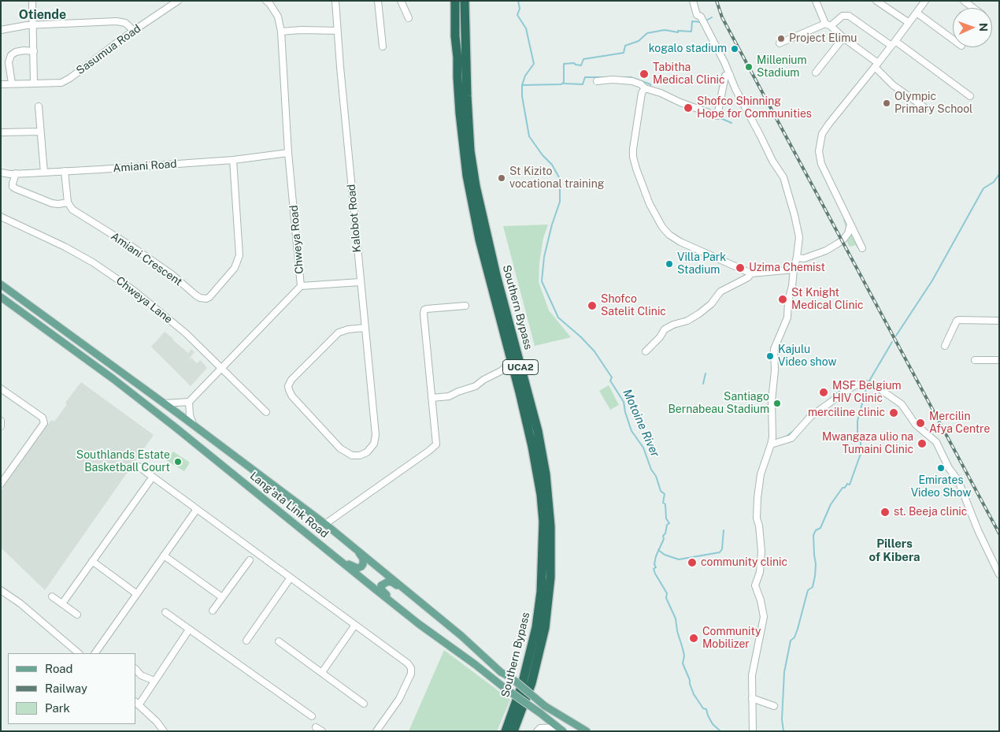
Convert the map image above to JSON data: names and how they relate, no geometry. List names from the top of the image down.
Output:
{
  "streets": {
    "highway": ["Southern Bypass", "UCA2"],
    "main road": ["Lang'ata Link Road"],
    "street": [
      "Sasumua Road",
      "Amiani Road",
      "Kalobot Road",
      "Chweya Road",
      "Amiani Crescent",
      "Chweya Lane"
    ]
  },
  "crossings": [
    ["Amiani Road", "Chweya Road"],
    ["Amiani Road", "Amiani Crescent"],
    ["Chweya Road", "Chweya Lane"]
  ],
  "districts": ["Otiende", "Pillers of Kibera"],
  "water": ["Motoine River"],
  "places": [
    "Project Elimu",
    "kogalo stadium",
    "Millenium Stadium",
    "Tabitha Medical Clinic",
    "Olympic Primary School",
    "Shofco Shinning Hope for Communities",
    "St Kizito vocational training",
    "Villa Park Stadium",
    "Uzima Chemist",
    "St Knight Medical Clinic",
    "Shofco Satelit Clinic",
    "Kajulu Video show",
    "MSF Belgium HIV Clinic",
    "Santiago Bernabeau Stadium",
    "merciline clinic",
    "Mercilin Afya Centre",
    "Mwangaza ulio na Tumaini Clinic",
    "Southlands Estate Basketball Court",
    "Emirates Video Show",
    "st. Beeja clinic",
    "community clinic",
    "Community Mobilizer"
  ],
  "legend": ["Road", "Railway", "Park"],
  "north": "right"
}
